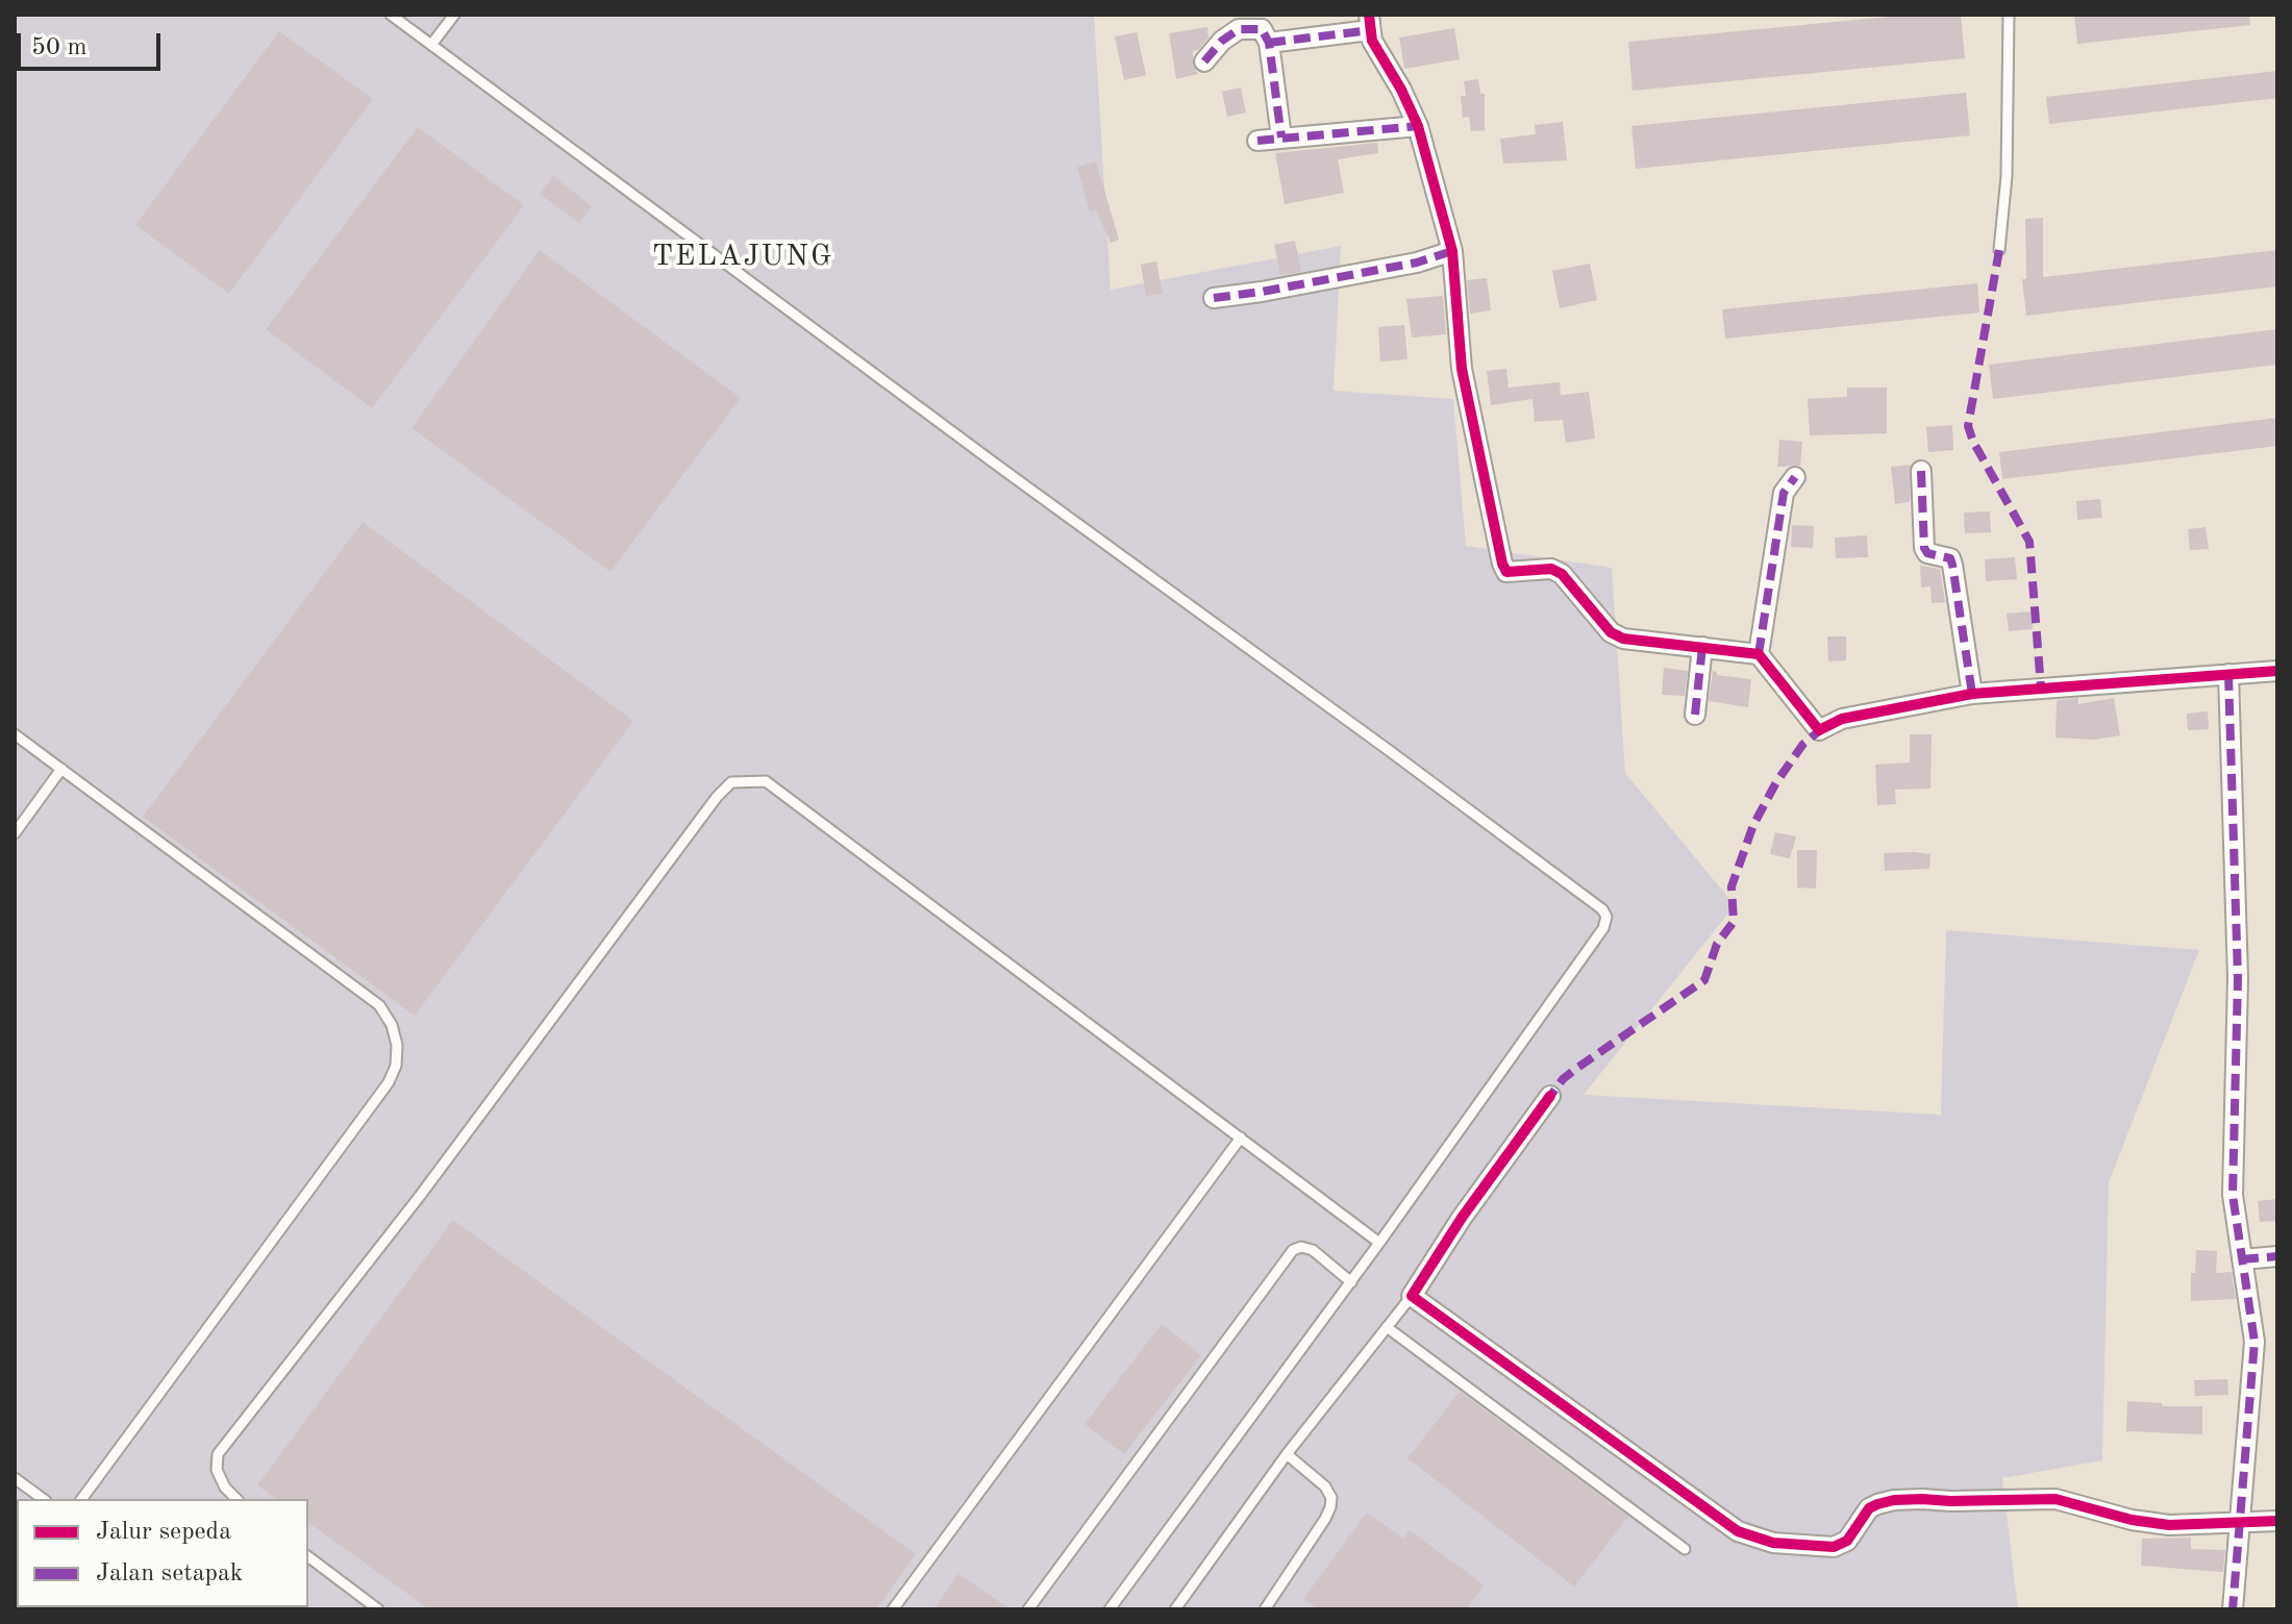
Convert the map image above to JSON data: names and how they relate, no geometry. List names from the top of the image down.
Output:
{
  "districts": ["TELAJUNG"],
  "legend": ["Jalur sepeda", "Jalan setapak"],
  "scale_bar": "50 m"
}
